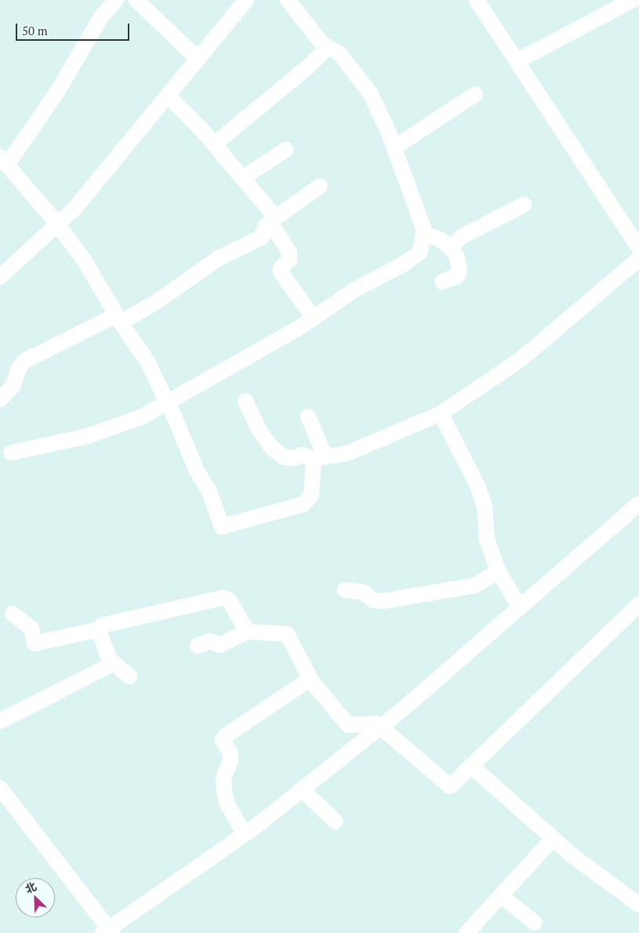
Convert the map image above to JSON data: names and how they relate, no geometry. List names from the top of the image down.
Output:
{
  "scale_bar": "50 m",
  "north": "top left"
}
